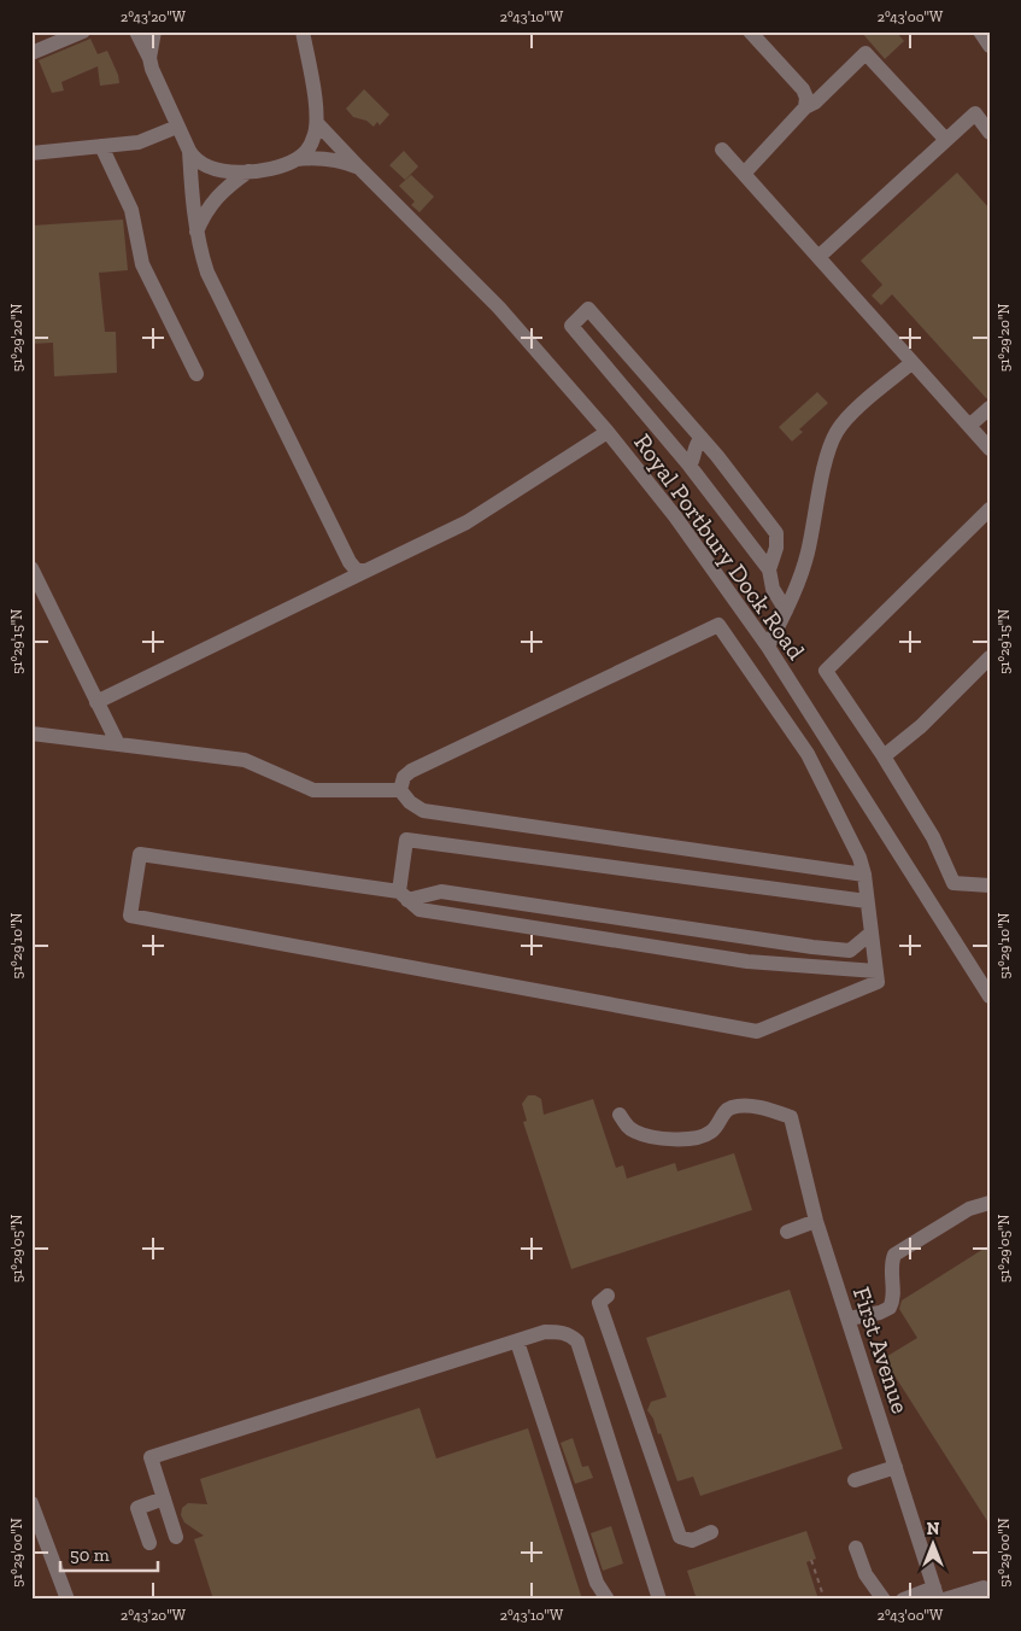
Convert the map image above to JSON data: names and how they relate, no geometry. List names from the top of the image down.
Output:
{
  "streets": {
    "street": ["Royal Portbury Dock Road", "First Avenue"]
  },
  "scale_bar": "50 m",
  "north": "top",
  "coordinates": [
    "2°43'20\"W",
    "2°43'10\"W",
    "2°43'00\"W",
    "51°29'20\"N",
    "51°29'15\"N",
    "51°29'10\"N",
    "51°29'05\"N",
    "51°29'00\"N"
  ]
}
